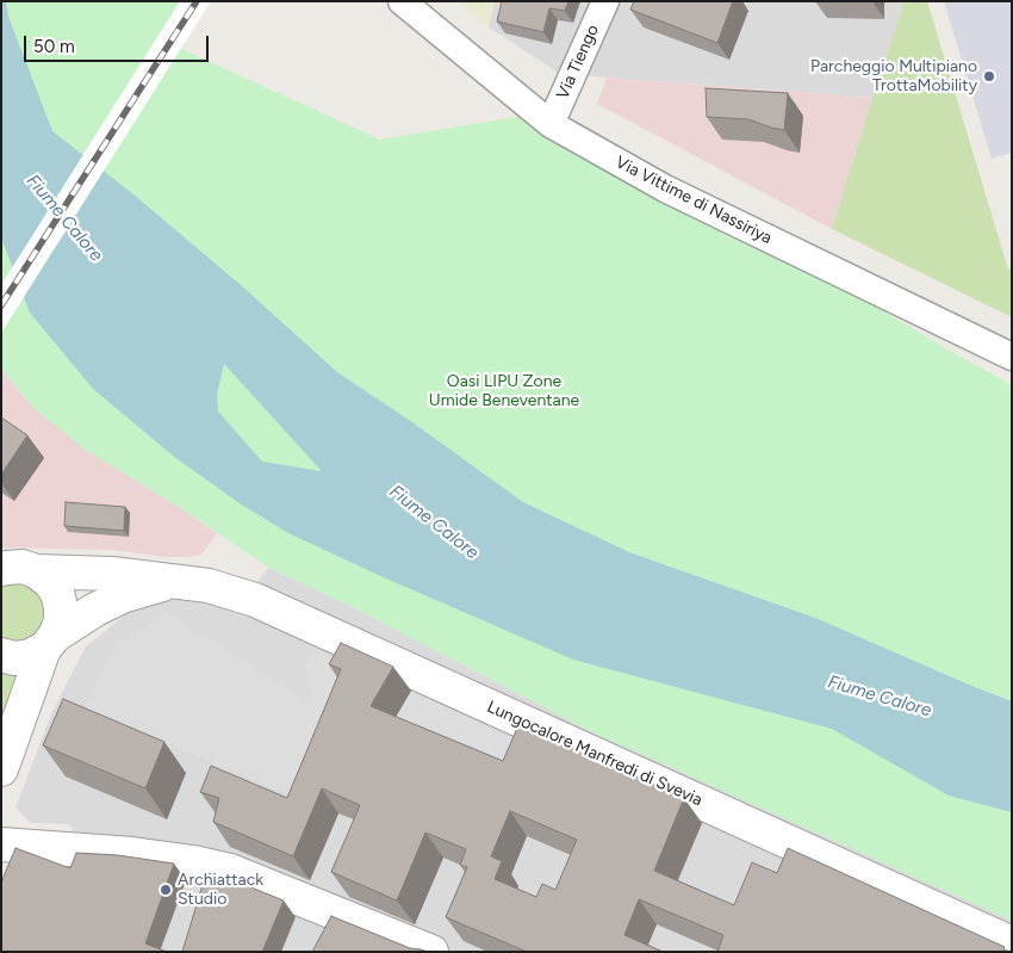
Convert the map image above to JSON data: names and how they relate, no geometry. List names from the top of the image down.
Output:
{
  "streets": {
    "street": ["Via Tiengo", "Via Vittime di Nassiriya", "Lungocalore Manfredi di Svevia"]
  },
  "crossings": [
    ["Via Tiengo", "Via Vittime di Nassiriya"]
  ],
  "water": ["Fiume Calore"],
  "parks": ["Oasi LIPU Zone Umide Beneventane"],
  "places": ["Parcheggio Multipiano TrottaMobility", "Archiattack Studio"],
  "scale_bar": "50 m"
}
